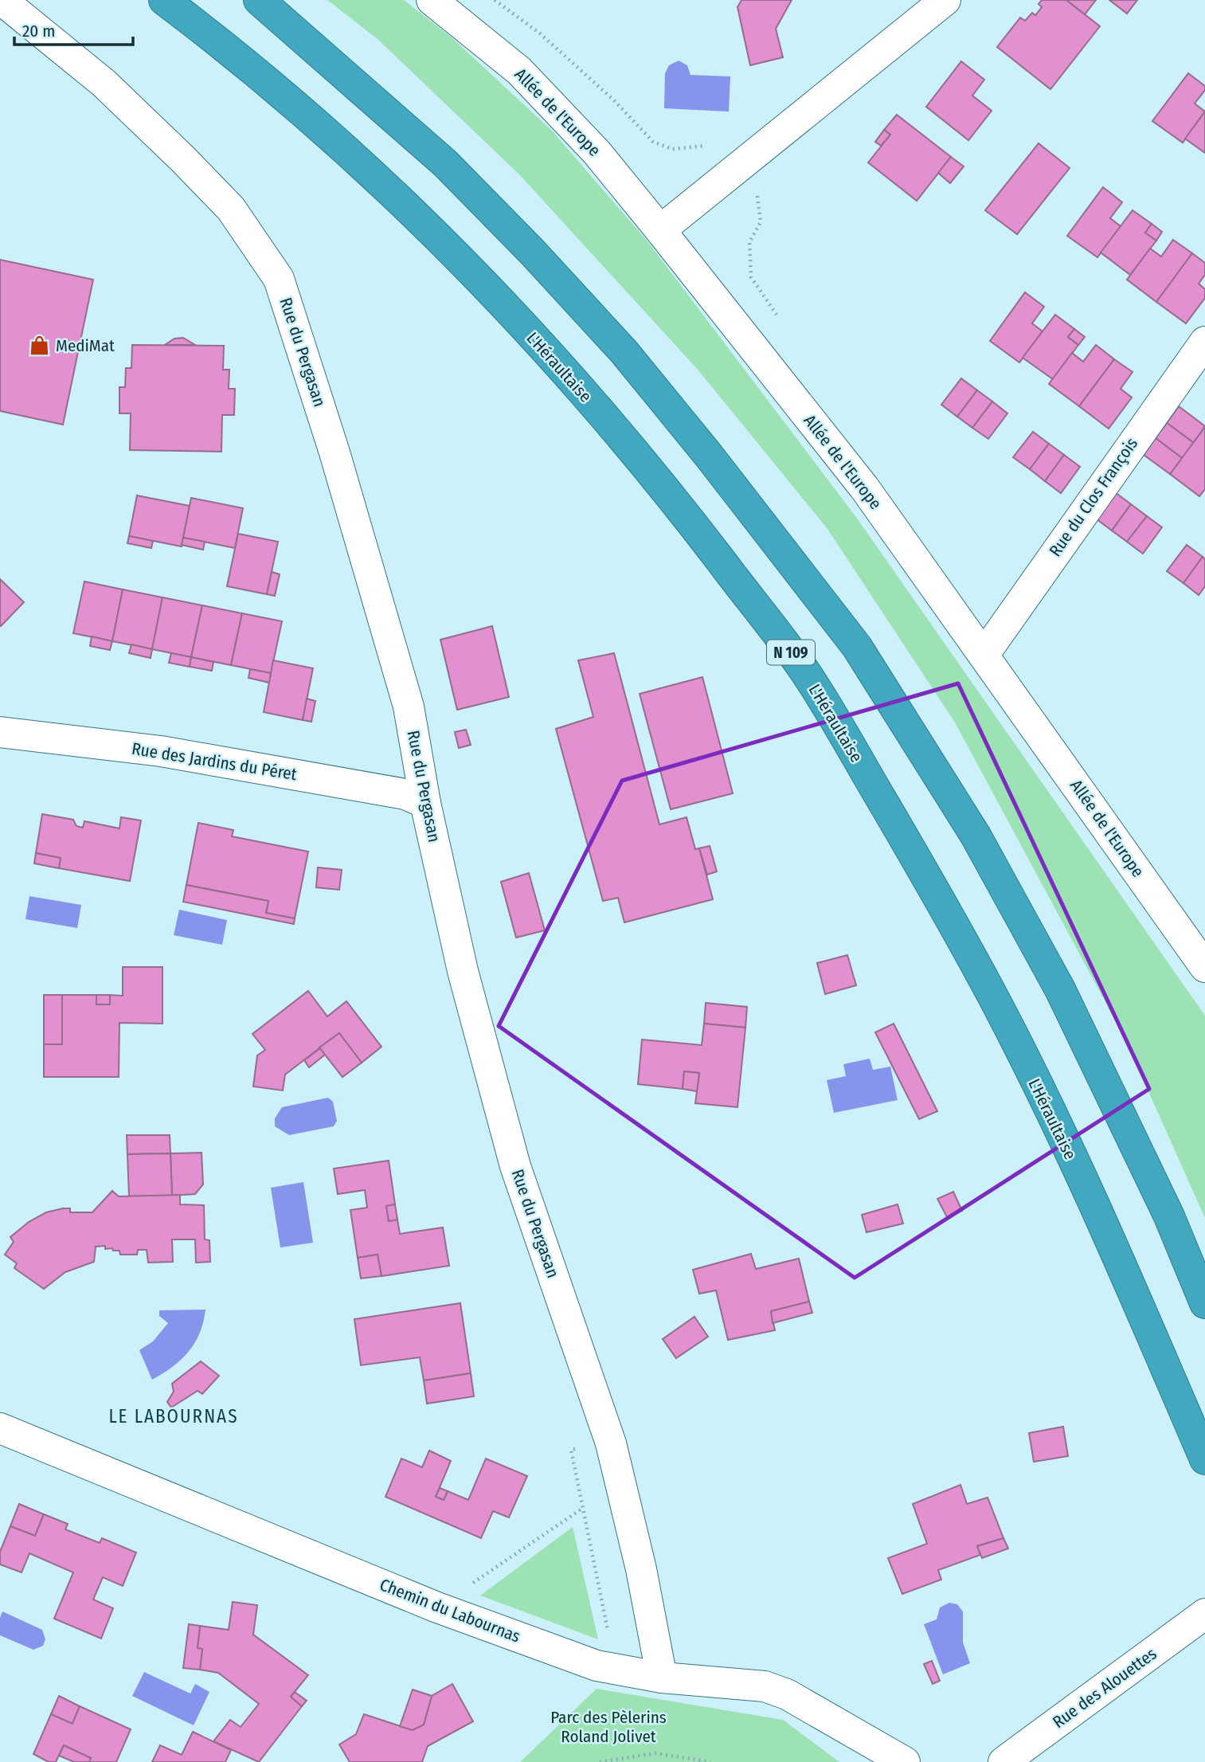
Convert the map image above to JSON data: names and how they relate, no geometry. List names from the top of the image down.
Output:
{
  "streets": {
    "highway": ["L'Héraultaise", "N 109"],
    "street": [
      "Allée de l'Europe",
      "Rue du Pergasan",
      "Rue du Clos François",
      "Rue des Jardins du Péret",
      "Chemin du Labournas",
      "Rue des Alouettes"
    ]
  },
  "crossings": [
    ["Allée de l'Europe", "Rue du Clos François"],
    ["Rue du Pergasan", "Rue des Jardins du Péret"],
    ["Rue du Pergasan", "Chemin du Labournas"]
  ],
  "districts": ["LE LABOURNAS"],
  "parks": ["Parc des Pèlerins Roland Jolivet"],
  "places": {
    "shop": ["MediMat"]
  },
  "scale_bar": "20 m"
}
